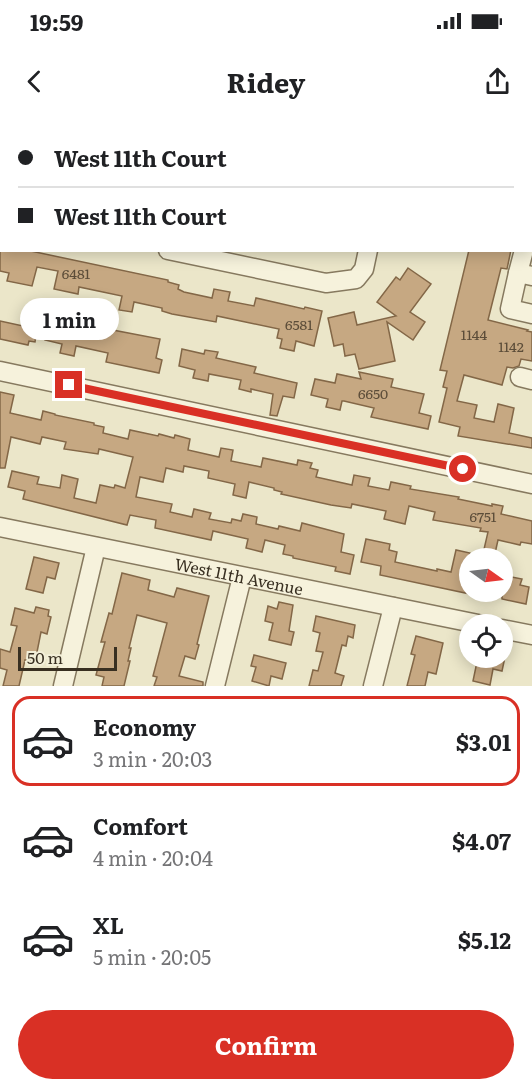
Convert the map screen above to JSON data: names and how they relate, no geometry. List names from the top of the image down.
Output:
{
  "streets": {
    "street": ["West 11th Avenue"]
  },
  "house_numbers": [
    "6481",
    "6581",
    "1144",
    "1142",
    "6650",
    "6751"
  ],
  "scale_bar": "50 m",
  "north": "right",
  "page": {
    "status": "19:59",
    "header": "Ridey",
    "banner": ["West 11th Court", "West 11th Court"],
    "bubble": "1 min",
    "scale": "50 m",
    "list": [
      {
        "name": "Economy",
        "note": "3 min · 20:03",
        "value": "$3.01"
      },
      {
        "name": "Comfort",
        "note": "4 min · 20:04",
        "value": "$4.07"
      },
      {
        "name": "XL",
        "note": "5 min · 20:05",
        "value": "$5.12"
      }
    ],
    "buttons": "Confirm"
  }
}
